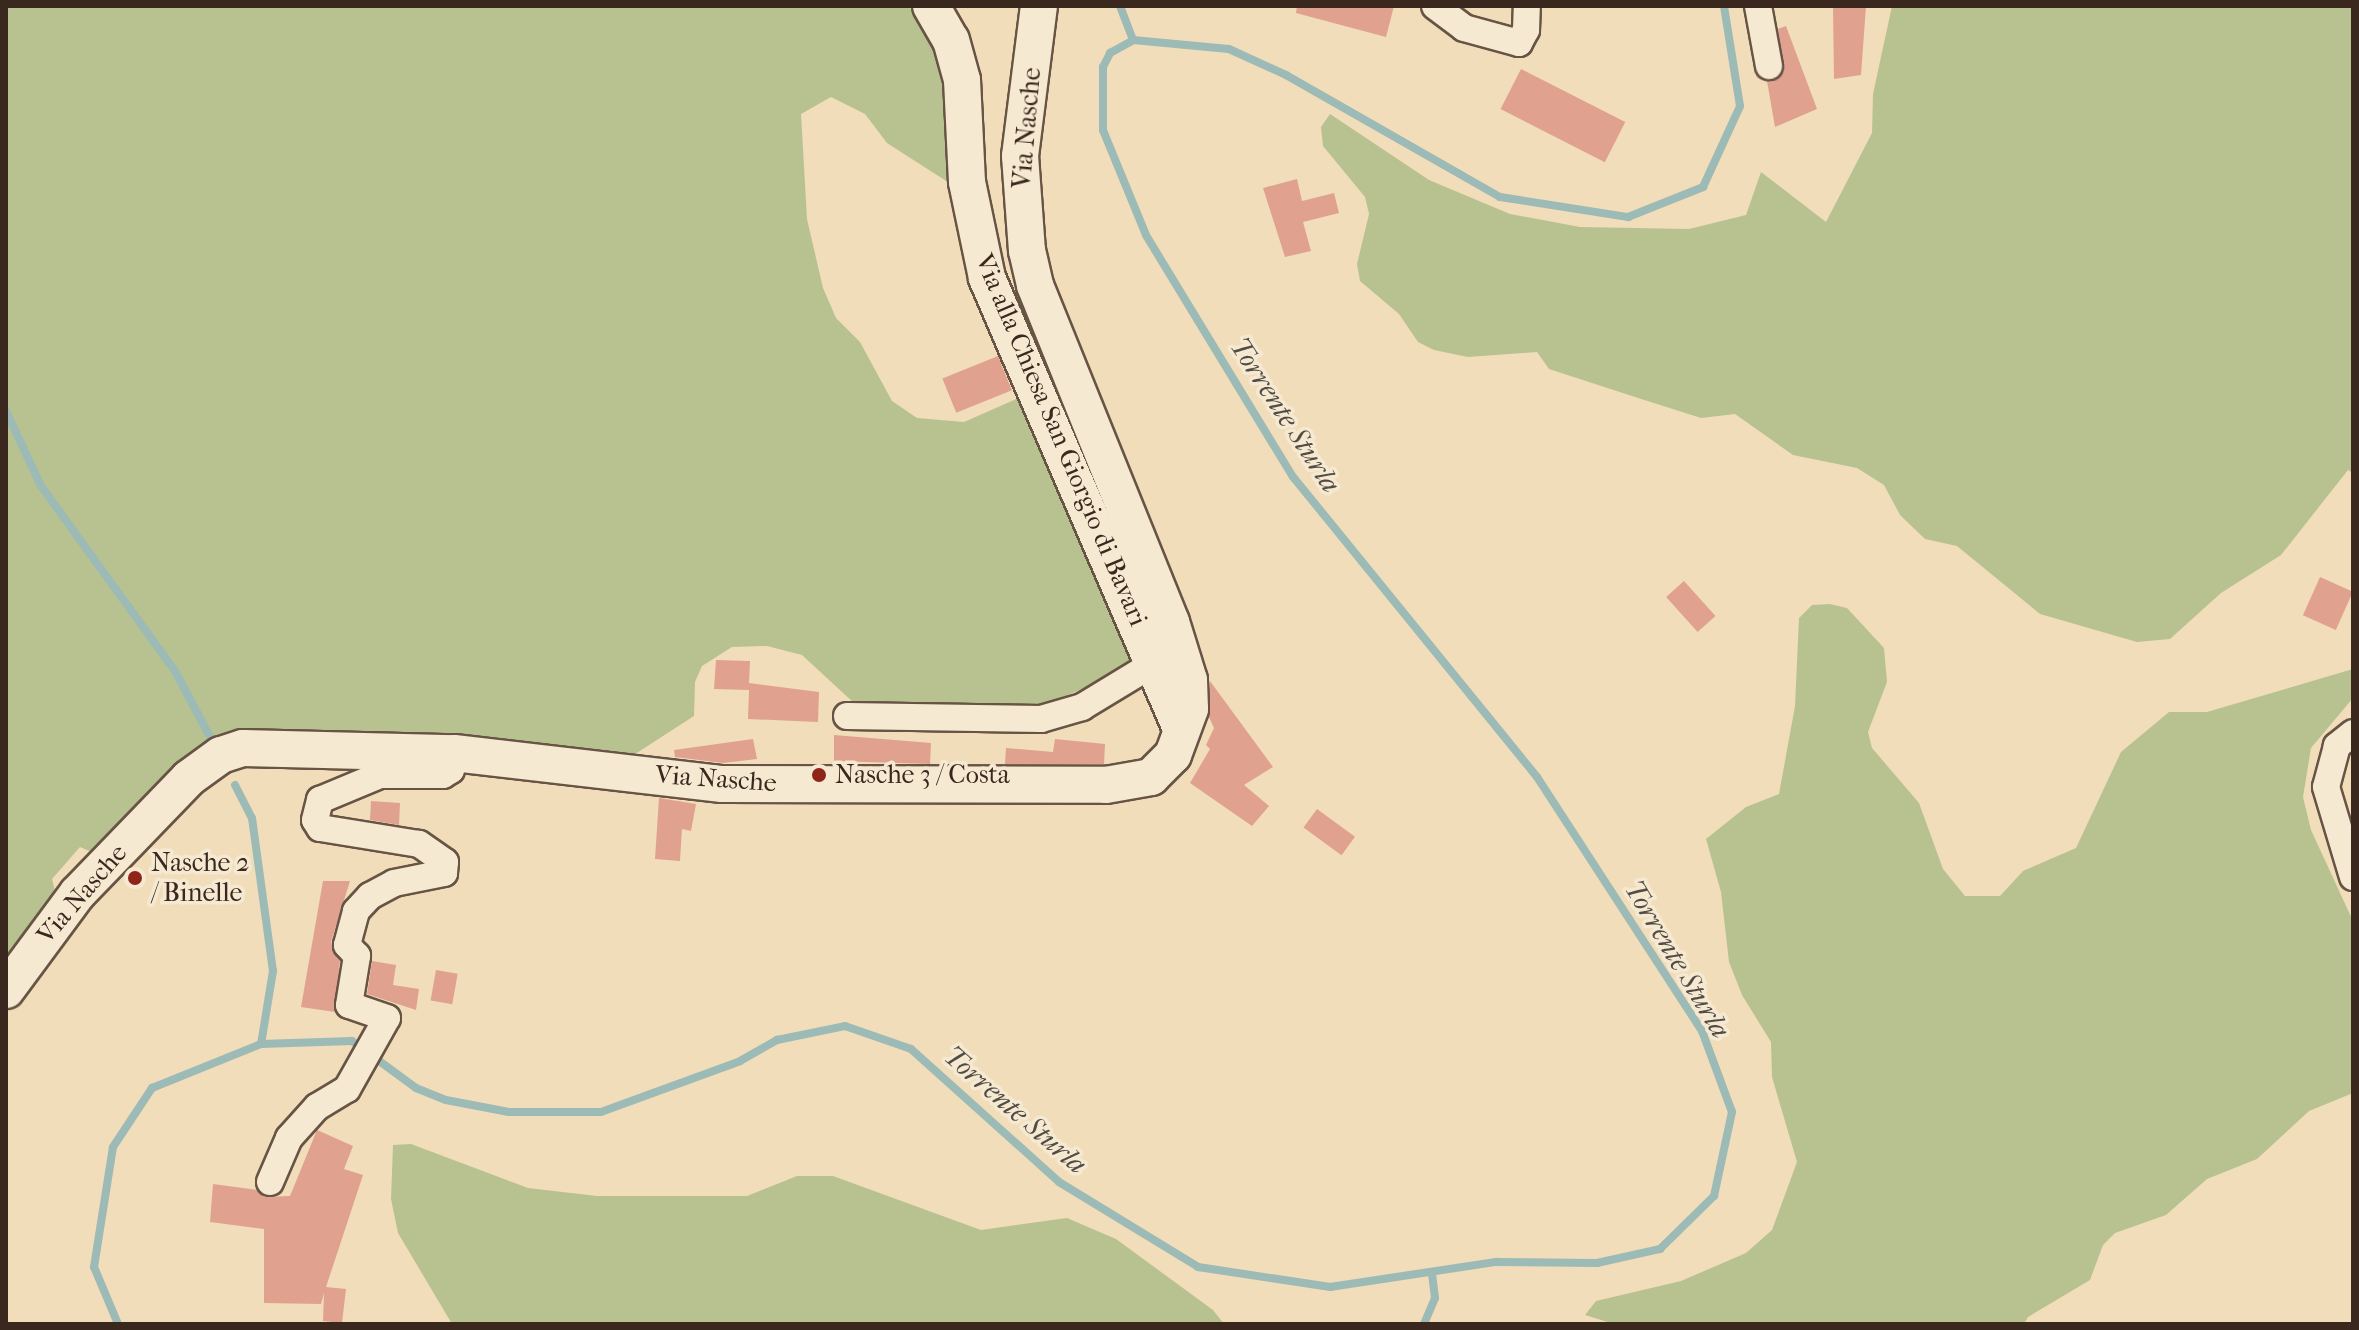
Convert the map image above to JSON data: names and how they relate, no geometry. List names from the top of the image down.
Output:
{
  "streets": {
    "street": ["Via Nasche", "Via alla Chiesa San Giorgio di Bavari"]
  },
  "crossings": [
    ["Via Nasche", "Via alla Chiesa San Giorgio di Bavari"]
  ],
  "water": ["Torrente Sturla"],
  "places": ["Nasche 3 / Costa", "Nasche 2 / Binelle"]
}
